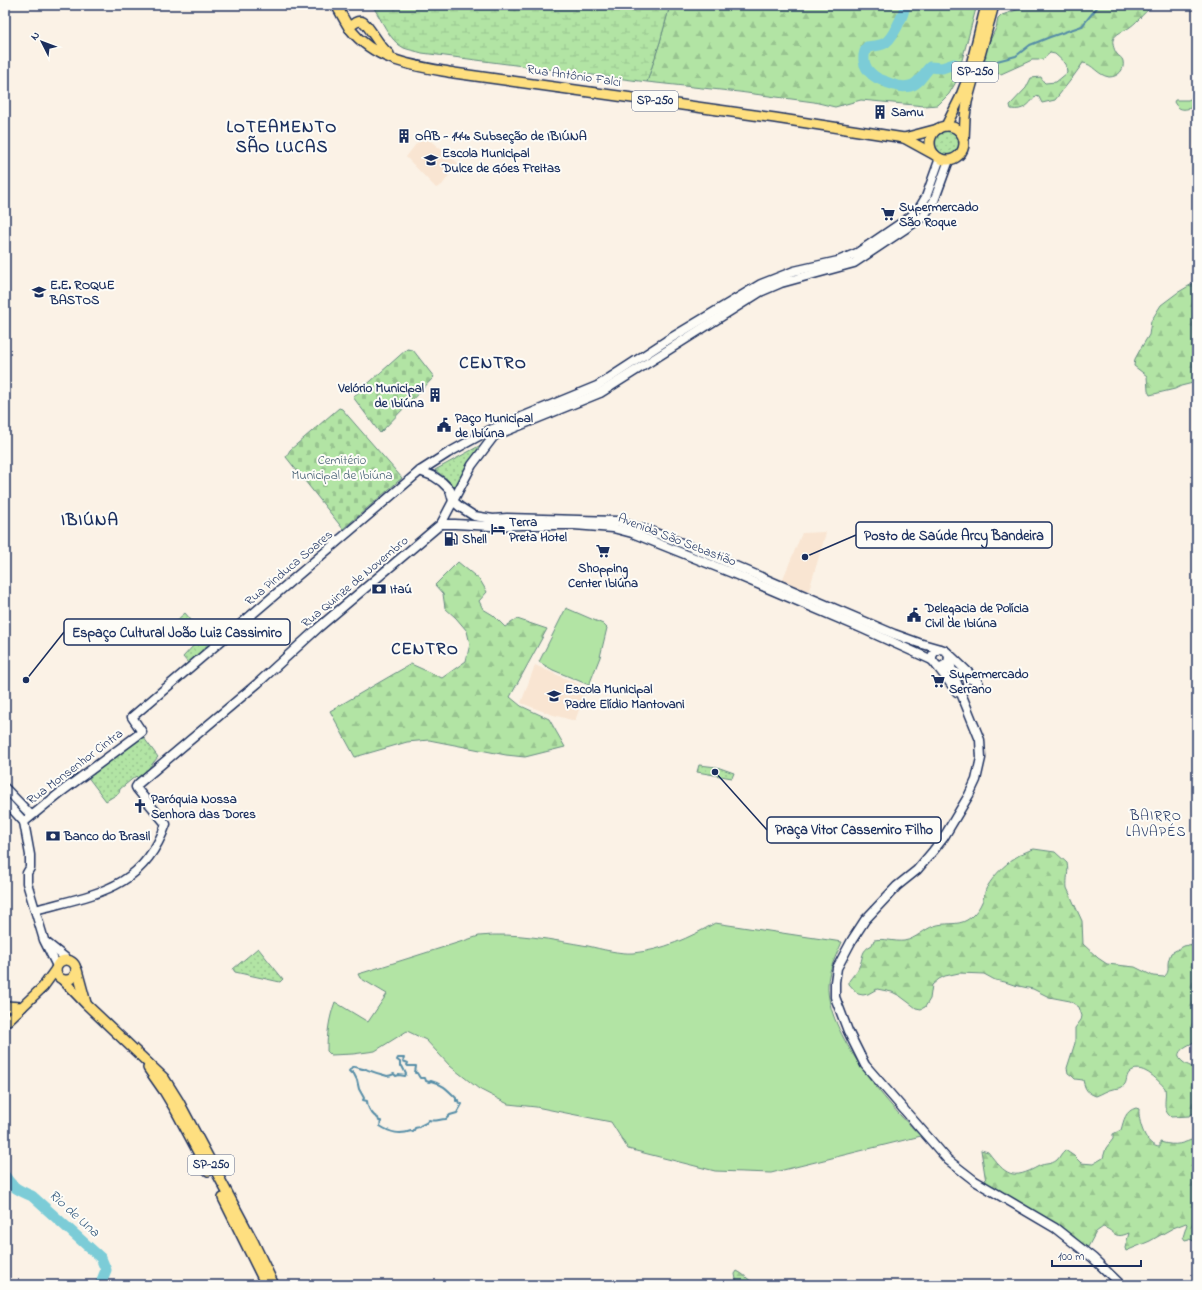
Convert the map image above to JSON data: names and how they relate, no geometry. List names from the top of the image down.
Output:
{
  "streets": {
    "main road": [
      "SP-250",
      "Rua Antônio Falci",
      "Avenida São Sebastião",
      "Rua Pinduca Soares",
      "Rua Quinze de Novembro",
      "Rua Monsenhor Cintra"
    ]
  },
  "crossings": [
    ["SP-250", "Rua Antônio Falci"],
    ["Avenida São Sebastião", "Rua Quinze de Novembro"],
    ["Rua Pinduca Soares", "Rua Quinze de Novembro"],
    ["Rua Pinduca Soares", "Rua Monsenhor Cintra"]
  ],
  "districts": [
    "LOTEAMENTO SÃO LUCAS",
    "CENTRO",
    "IBIÚNA",
    "CENTRO",
    "BAIRRO LAVAPÉS"
  ],
  "water": ["Rio de Una"],
  "parks": ["Cemitério Municipal de Ibiúna"],
  "places": {
    "building": ["Samu", "OAB - 144ª Subseção de IBIÚNA", "Velório Municipal de Ibiúna"],
    "school or university": ["Escola Municipal Dulce de Góes Freitas", "E.E. ROQUE BASTOS", "Escola Municipal Padre Elídio Mantovani"],
    "supermarket": ["Supermercado São Roque", "Shopping Center Ibiúna", "Supermercado Serrano"],
    "public building": ["Paço Municipal de Ibiúna", "Delegacia de Polícia Civil de Ibiúna"],
    "hotel": ["Terra Preta Hotel"],
    "fuel station": ["Shell"],
    "other": ["Posto de Saúde Arcy Bandeira", "Espaço Cultural João Luiz Cassimiro", "Praça Vitor Cassemiro Filho"],
    "bank": ["Itaú", "Banco do Brasil"],
    "church": ["Paróquia Nossa Senhora das Dores"]
  },
  "scale_bar": "100 m",
  "north": "top left"
}
